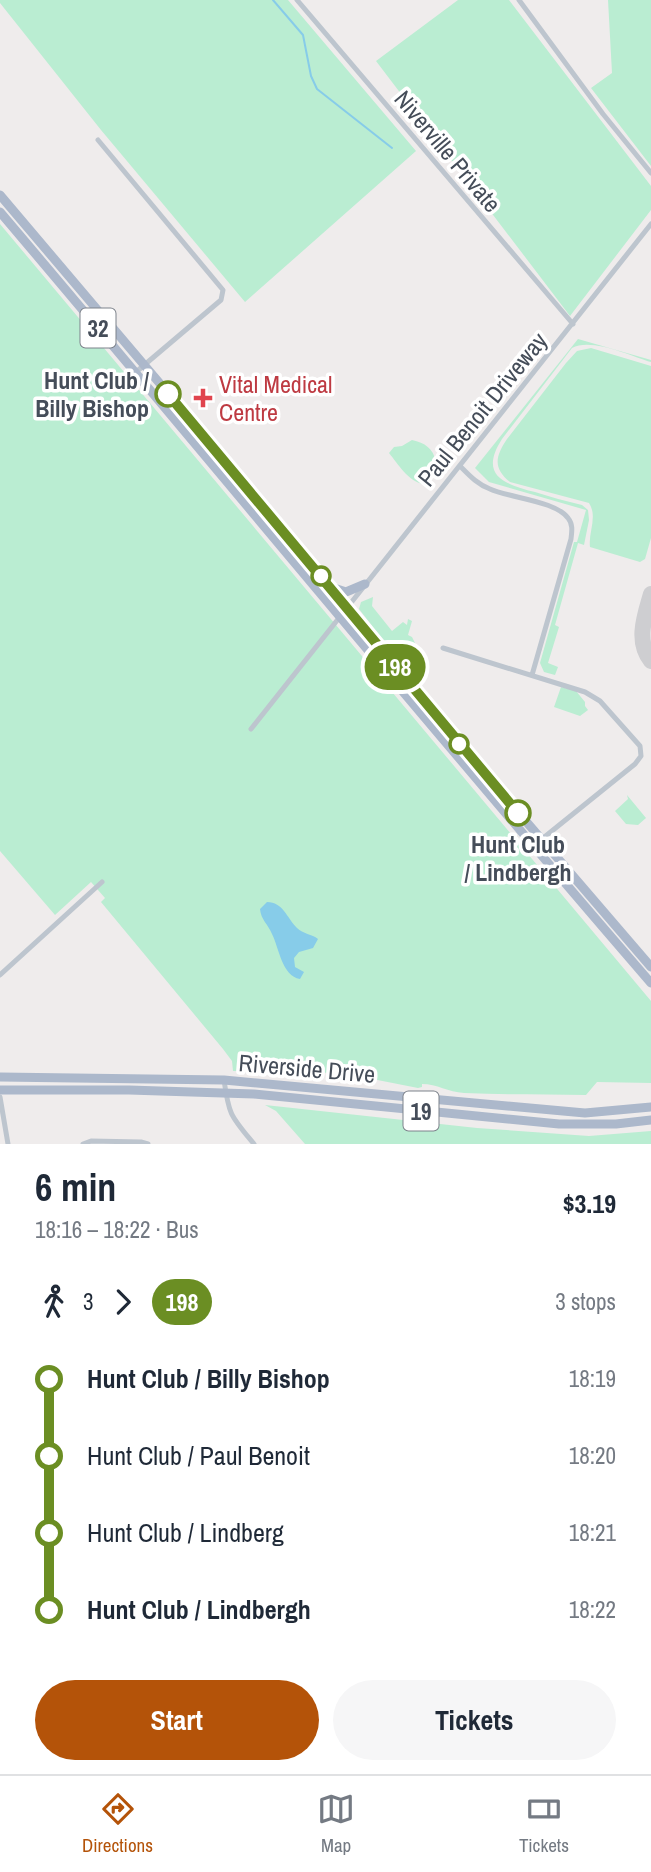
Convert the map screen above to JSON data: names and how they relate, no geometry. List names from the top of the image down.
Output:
{
  "streets": {
    "main road": ["32", "Riverside Drive", "19"],
    "street": ["Niverville Private", "Paul Benoit Driveway"]
  },
  "crossings": [
    ["Niverville Private", "Paul Benoit Driveway"],
    ["32", "Paul Benoit Driveway"]
  ],
  "places": {
    "other": ["Hunt Club / Billy Bishop", "Hunt Club / Lindbergh"],
    "health": ["Vital Medical Centre"]
  },
  "lines": ["bus line 198"],
  "page": {
    "on_map": "198",
    "heading": ["6 min", "18:16 – 18:22 · Bus", "$3.19"],
    "legs": ["3", "198", "3 stops"],
    "list": [
      {
        "name": "Hunt Club / Billy Bishop",
        "value": "18:19"
      },
      {
        "name": "Hunt Club / Paul Benoit",
        "value": "18:20"
      },
      {
        "name": "Hunt Club / Lindberg",
        "value": "18:21"
      },
      {
        "name": "Hunt Club / Lindbergh",
        "value": "18:22"
      }
    ],
    "buttons": ["Start", "Tickets"],
    "tabs": ["Directions", "Map", "Tickets"]
  }
}
